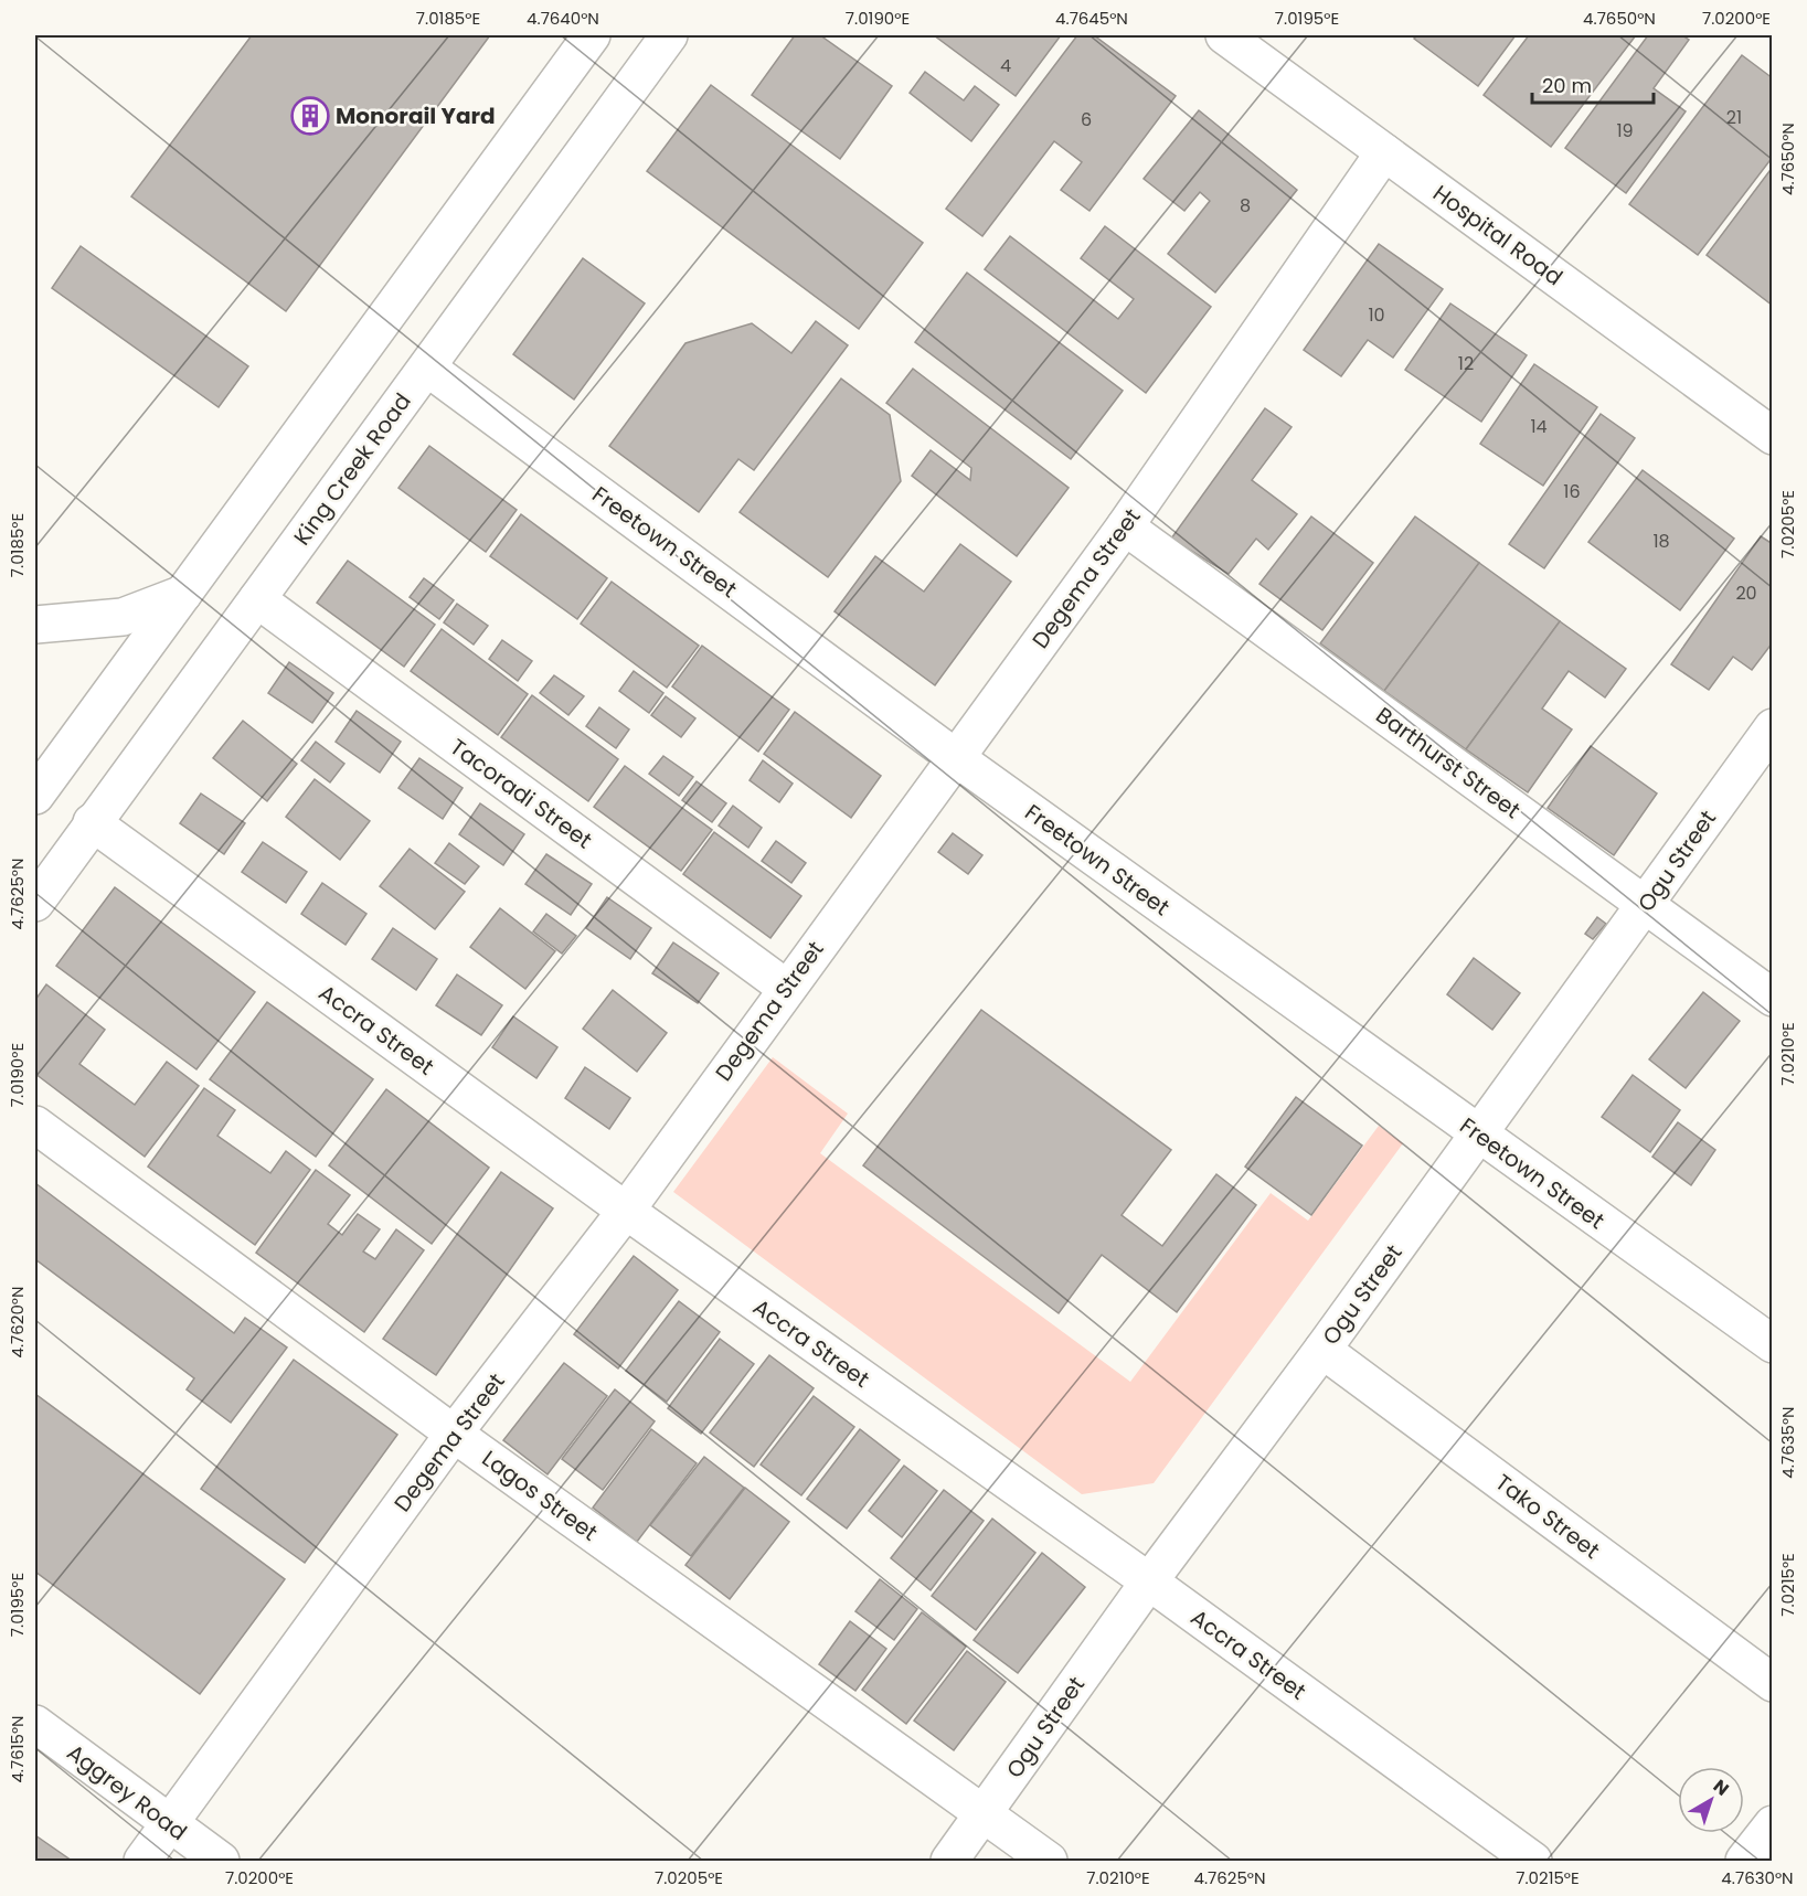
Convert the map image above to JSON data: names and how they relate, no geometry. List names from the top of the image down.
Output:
{
  "streets": {
    "street": [
      "Hospital Road",
      "King Creek Road",
      "Freetown Street",
      "Degema Street",
      "Barthurst Street",
      "Tacoradi Street",
      "Ogu Street",
      "Accra Street",
      "Lagos Street",
      "Tako Street",
      "Aggrey Road"
    ]
  },
  "crossings": [
    ["Hospital Road", "Degema Street"],
    ["King Creek Road", "Freetown Street"],
    ["King Creek Road", "Tacoradi Street"],
    ["King Creek Road", "Accra Street"],
    ["Freetown Street", "Degema Street"],
    ["Freetown Street", "Ogu Street"],
    ["Degema Street", "Barthurst Street"],
    ["Degema Street", "Tacoradi Street"],
    ["Degema Street", "Accra Street"],
    ["Degema Street", "Lagos Street"],
    ["Degema Street", "Aggrey Road"],
    ["Barthurst Street", "Ogu Street"],
    ["Ogu Street", "Accra Street"],
    ["Ogu Street", "Lagos Street"],
    ["Ogu Street", "Tako Street"]
  ],
  "places": {
    "building": ["Monorail Yard"]
  },
  "house_numbers": [
    "4",
    "21",
    "6",
    "19",
    "8",
    "10",
    "12",
    "14",
    "16",
    "18",
    "20"
  ],
  "scale_bar": "20 m",
  "north": "top right",
  "coordinates": [
    "7.0185°E",
    "4.7640°N",
    "7.0190°E",
    "4.7645°N",
    "7.0195°E",
    "4.7650°N",
    "7.0200°E",
    "7.0205°E",
    "4.7625°N",
    "7.0210°E",
    "4.7620°N",
    "4.7635°N",
    "7.0215°E",
    "4.7615°N",
    "4.7630°N"
  ]
}
